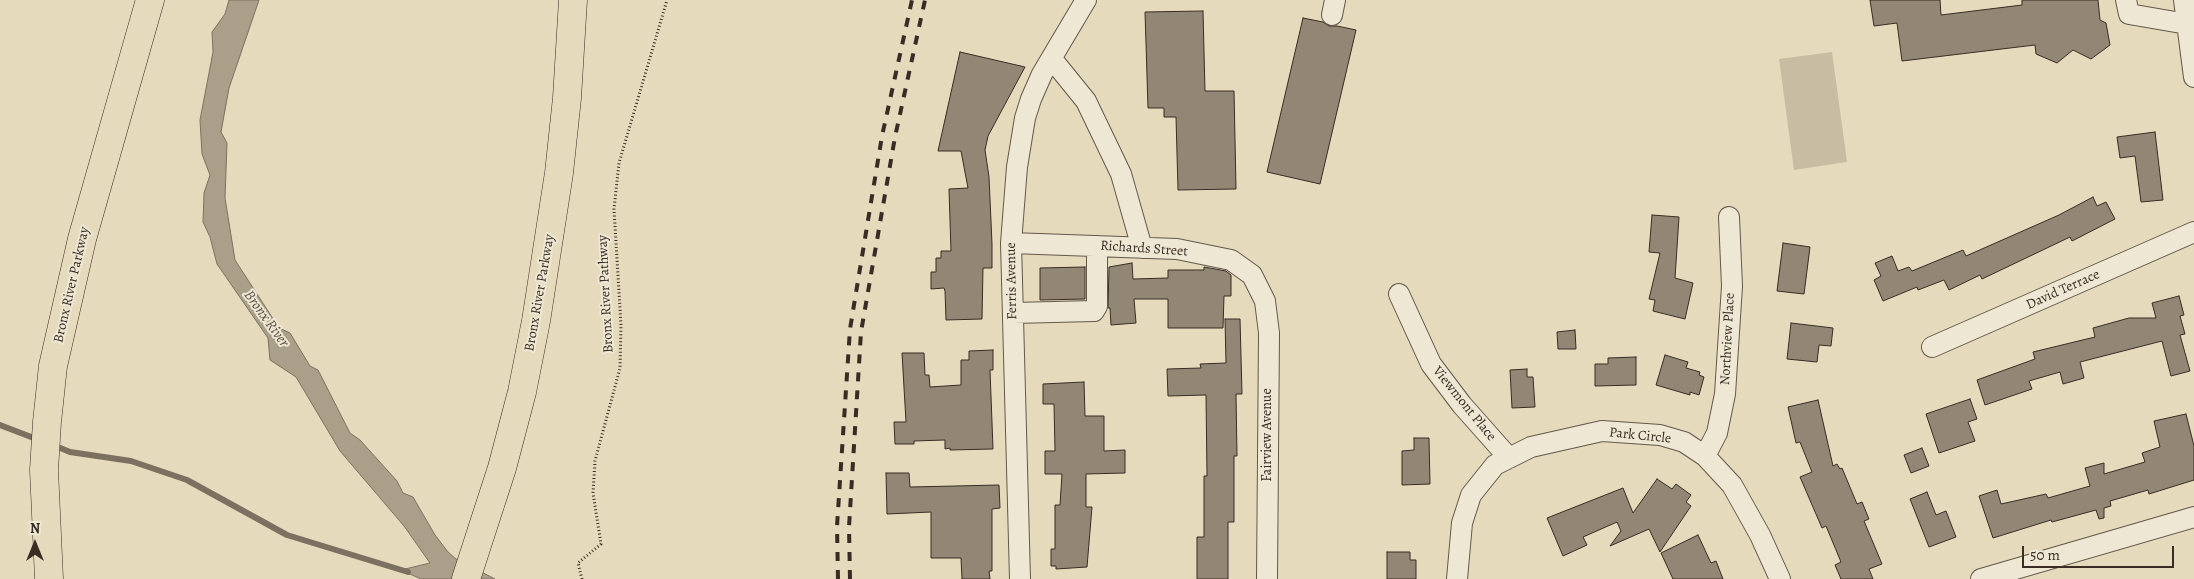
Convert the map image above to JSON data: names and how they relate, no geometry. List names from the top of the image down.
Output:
{
  "streets": {
    "highway": ["Bronx River Parkway"],
    "street": [
      "Richards Street",
      "Ferris Avenue",
      "David Terrace",
      "Northview Place",
      "Viewmont Place",
      "Fairview Avenue",
      "Park Circle"
    ],
    "path": ["Bronx River Pathway"]
  },
  "crossings": [
    ["Richards Street", "Ferris Avenue"],
    ["Richards Street", "Fairview Avenue"],
    ["Northview Place", "Park Circle"],
    ["Viewmont Place", "Park Circle"]
  ],
  "water": ["Bronx River"],
  "scale_bar": "50 m",
  "north": "top"
}
